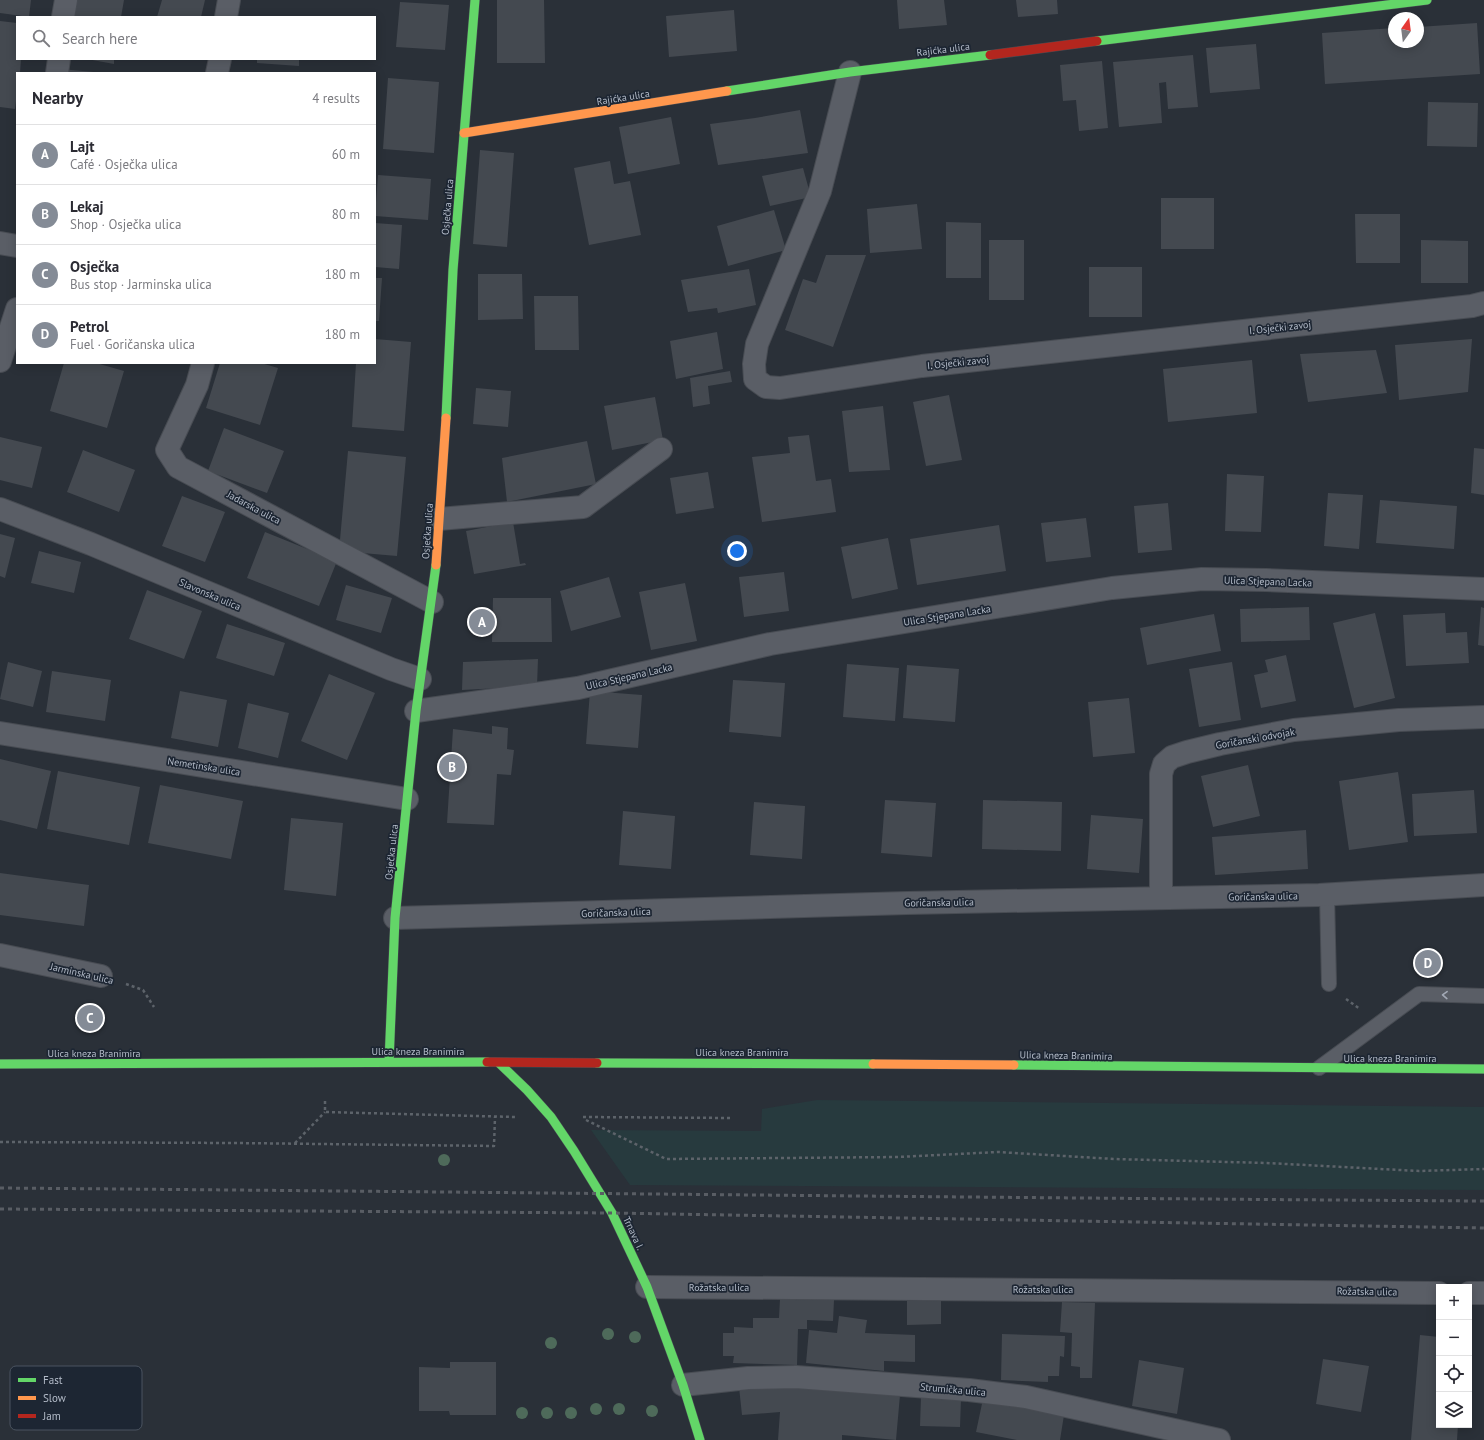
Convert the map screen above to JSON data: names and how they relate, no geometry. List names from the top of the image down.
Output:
{
  "streets": {
    "street": [
      "Rajićka ulica",
      "Osječka ulica",
      "I. Osječki zavoj",
      "Jadarska ulica",
      "Ulica Stjepana Lacka",
      "Slavonska ulica",
      "Goričanski odvojak",
      "Nemetinska ulica",
      "Goričanska ulica",
      "Jarminska ulica",
      "Ulica kneza Branimira",
      "Trnava I.",
      "Rožatska ulica",
      "Strumička ulica"
    ]
  },
  "crossings": [
    ["Rajićka ulica", "Osječka ulica"],
    ["Rajićka ulica", "I. Osječki zavoj"],
    ["Osječka ulica", "Jadarska ulica"],
    ["Osječka ulica", "Ulica Stjepana Lacka"],
    ["Osječka ulica", "Slavonska ulica"],
    ["Osječka ulica", "Nemetinska ulica"],
    ["Osječka ulica", "Goričanska ulica"],
    ["Osječka ulica", "Ulica kneza Branimira"],
    ["Goričanski odvojak", "Goričanska ulica"],
    ["Ulica kneza Branimira", "Trnava I."],
    ["Trnava I.", "Rožatska ulica"],
    ["Trnava I.", "Strumička ulica"]
  ],
  "legend": ["Fast", "Slow", "Jam"],
  "north": "top",
  "page": {
    "search": "Search here",
    "heading": ["Nearby", "4 results"],
    "list": [
      {
        "mark": "A",
        "name": "Lajt",
        "note": "Café · Osječka ulica",
        "value": "60 m"
      },
      {
        "mark": "B",
        "name": "Lekaj",
        "note": "Shop · Osječka ulica",
        "value": "80 m"
      },
      {
        "mark": "C",
        "name": "Osječka",
        "note": "Bus stop · Jarminska ulica",
        "value": "180 m"
      },
      {
        "mark": "D",
        "name": "Petrol",
        "note": "Fuel · Goričanska ulica",
        "value": "180 m"
      }
    ],
    "pins": [
      "A",
      "B",
      "D",
      "C"
    ],
    "map_buttons": ["+", "−"]
  }
}
